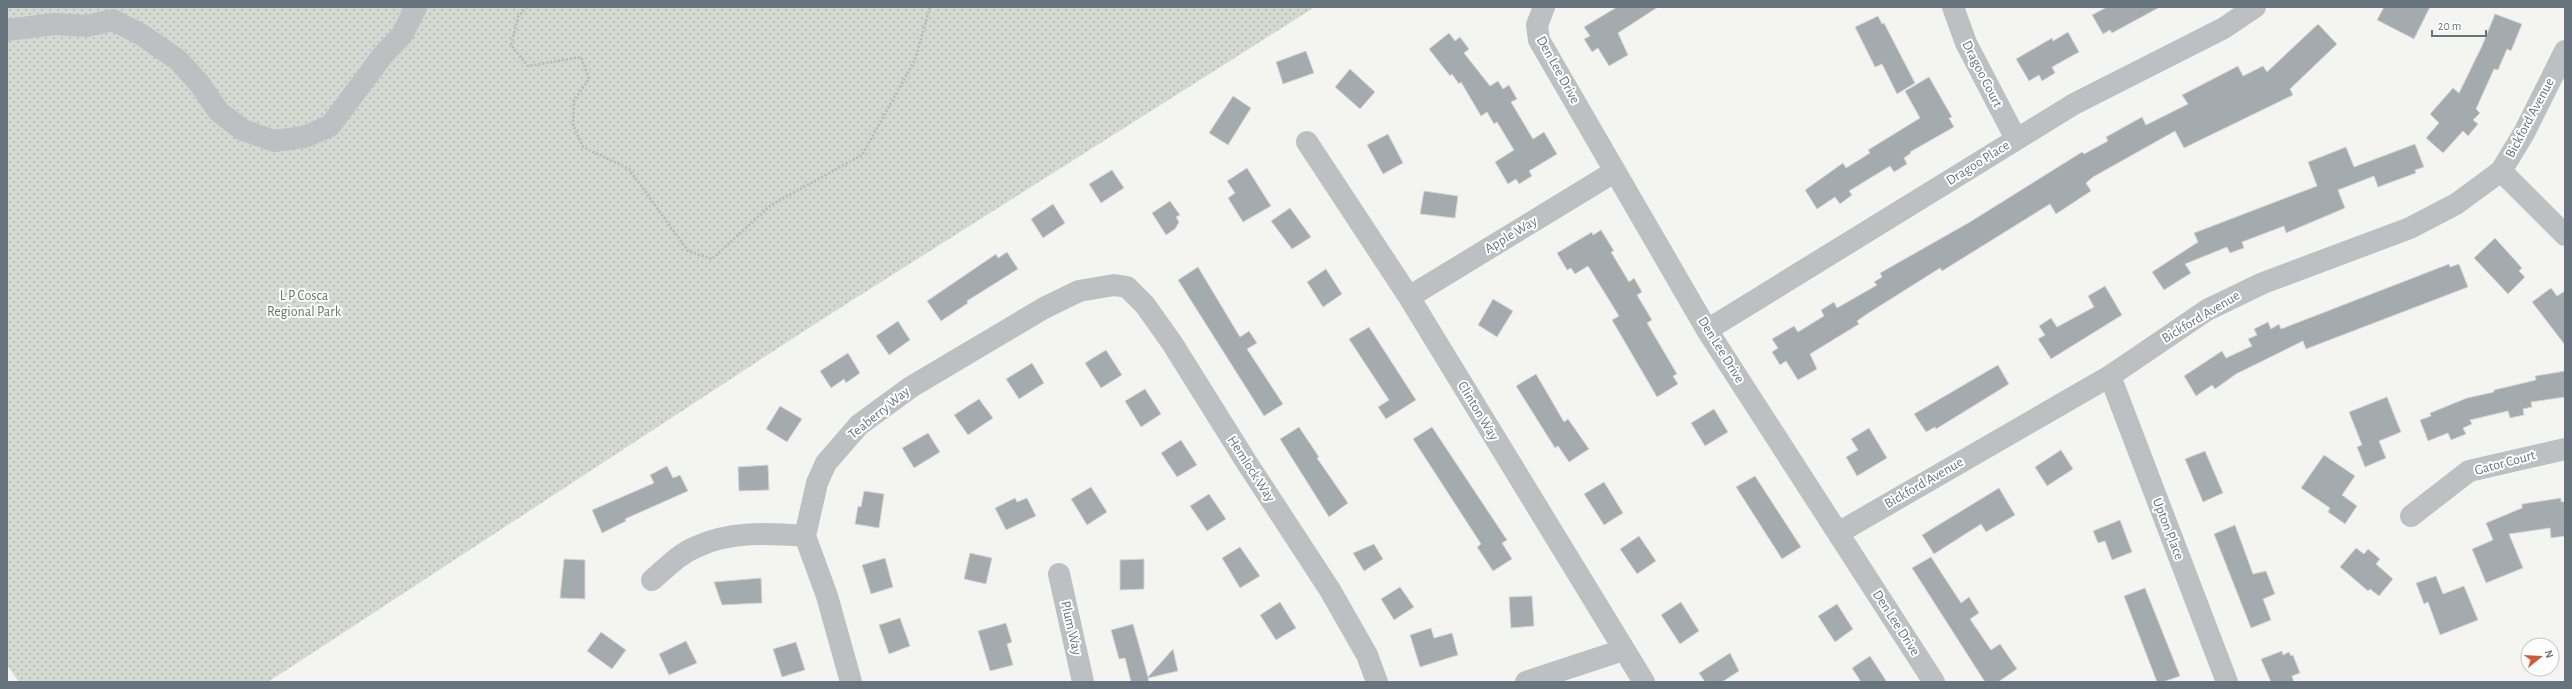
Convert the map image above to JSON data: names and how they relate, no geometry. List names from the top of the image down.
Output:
{
  "streets": {
    "street": [
      "Den Lee Drive",
      "Dragoo Court",
      "Bickford Avenue",
      "Dragoo Place",
      "Apple Way",
      "Clinton Way",
      "Teaberry Way",
      "Gator Court",
      "Hemlock Way",
      "Upton Place",
      "Plum Way"
    ]
  },
  "crossings": [
    ["Den Lee Drive", "Bickford Avenue"],
    ["Den Lee Drive", "Dragoo Place"],
    ["Den Lee Drive", "Apple Way"],
    ["Dragoo Court", "Dragoo Place"],
    ["Bickford Avenue", "Upton Place"],
    ["Apple Way", "Clinton Way"],
    ["Teaberry Way", "Hemlock Way"]
  ],
  "parks": ["L P Cosca Regional Park"],
  "scale_bar": "20 m",
  "north": "right"
}
